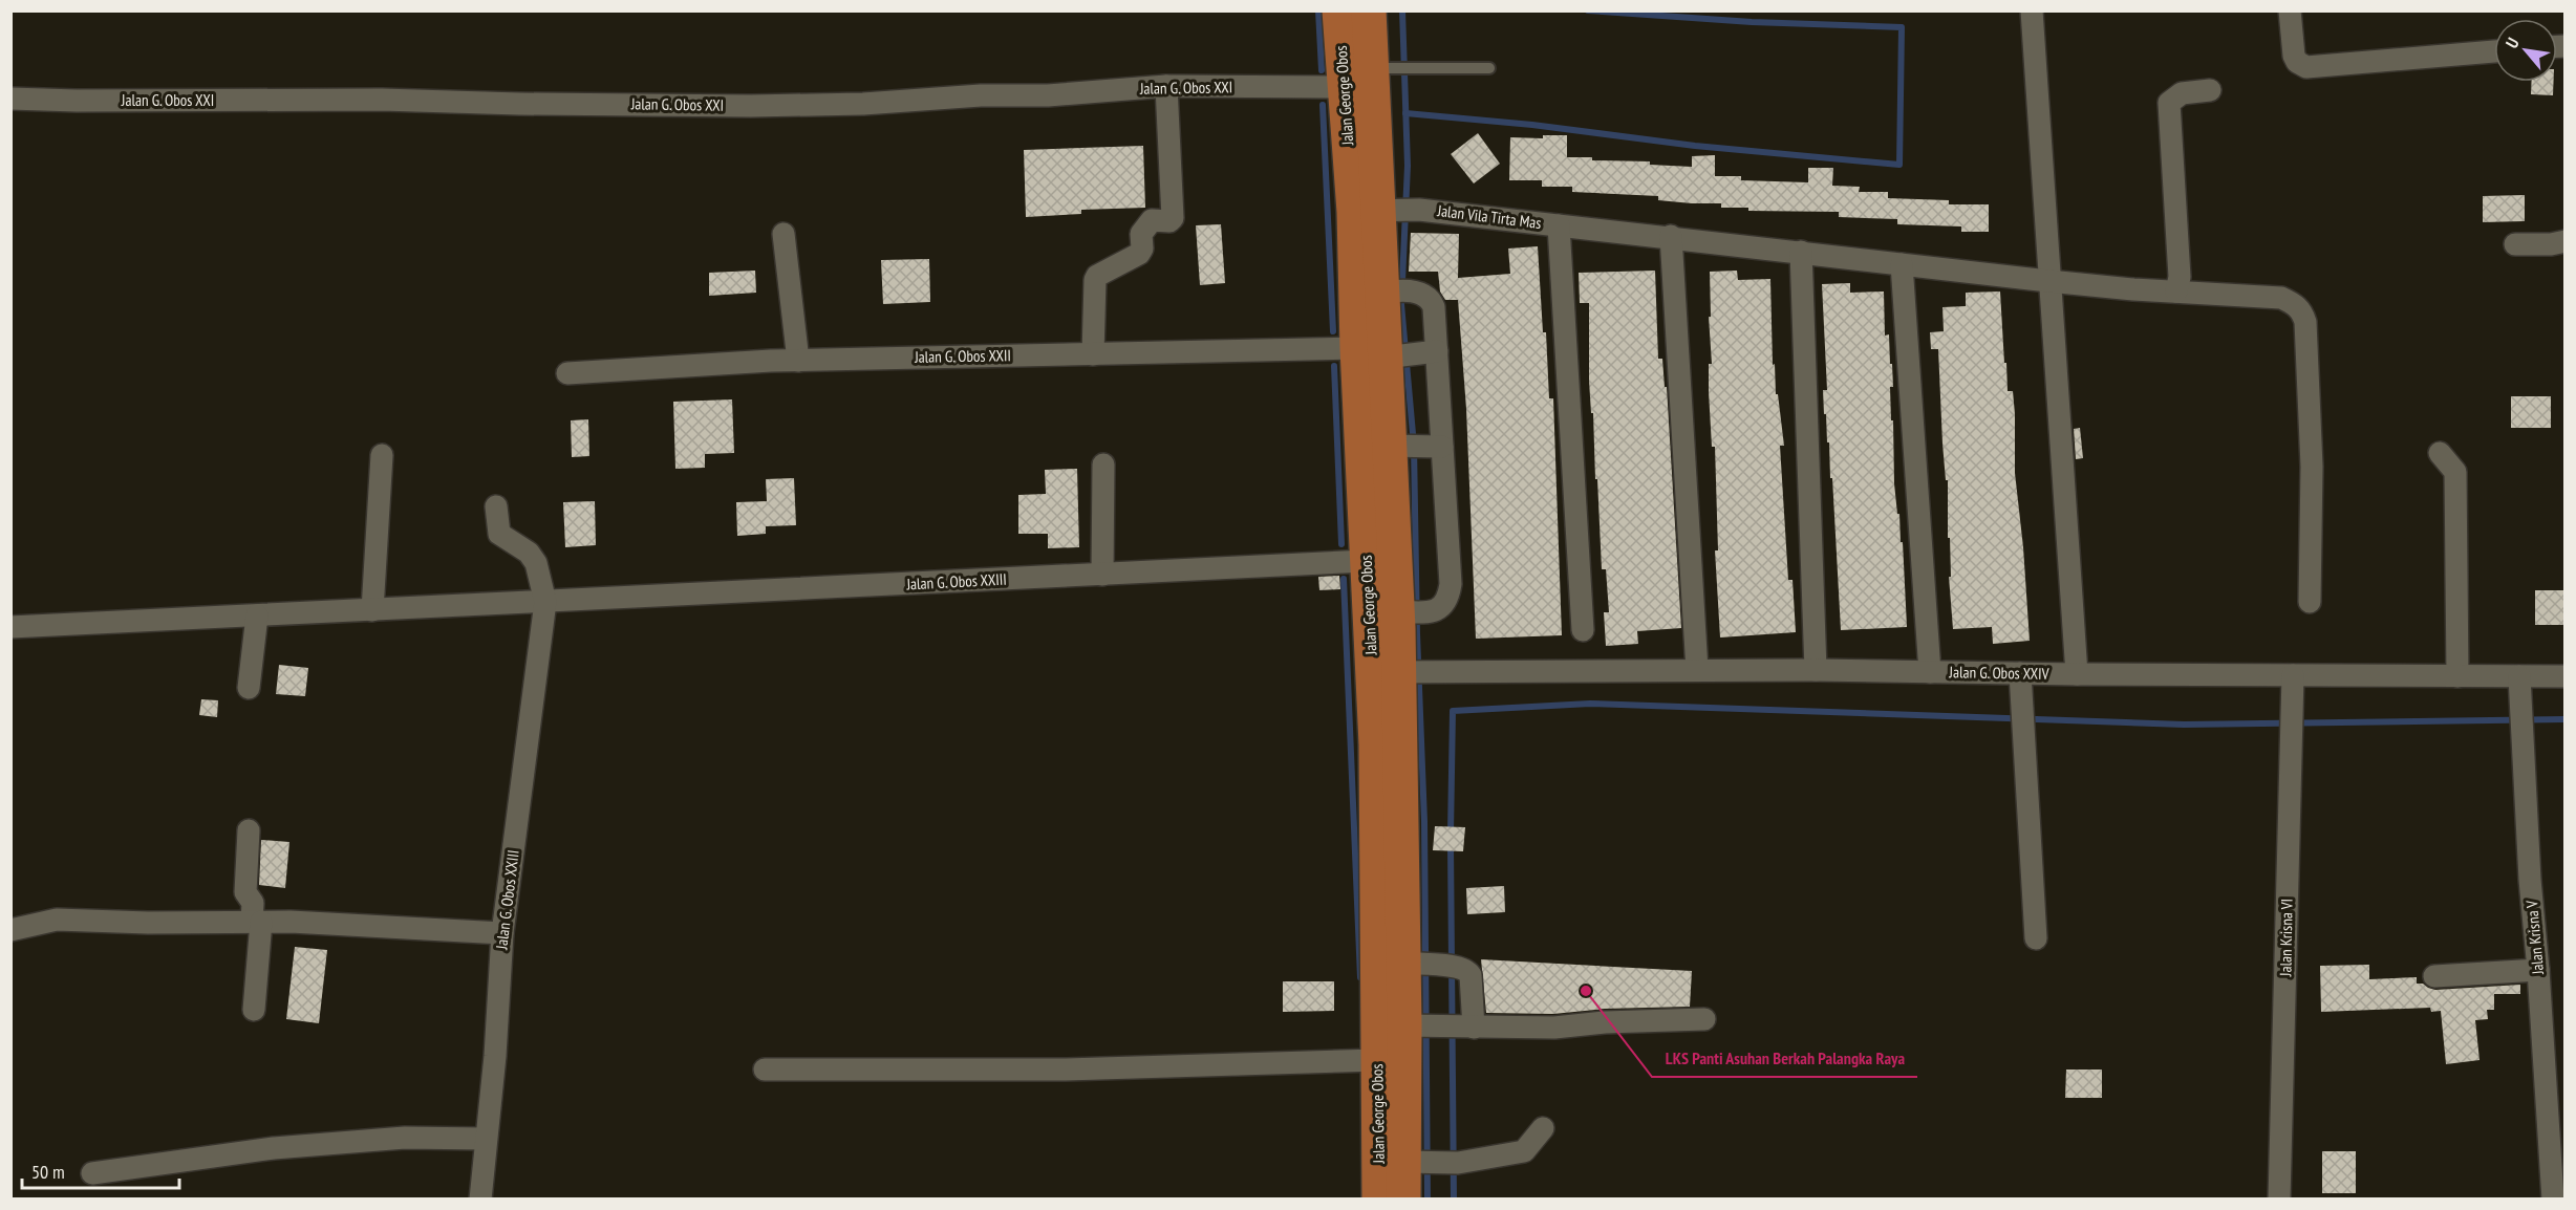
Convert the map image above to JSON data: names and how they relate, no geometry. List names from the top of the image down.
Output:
{
  "streets": {
    "main road": ["Jalan George Obos"],
    "street": [
      "Jalan G. Obos XXI",
      "Jalan Vila Tirta Mas",
      "Jalan G. Obos XXII",
      "Jalan G. Obos XXIII",
      "Jalan G. Obos XXIV",
      "Jalan Krisna VI",
      "Jalan Krisna V"
    ]
  },
  "crossings": [
    ["Jalan G. Obos XXI", "Jalan George Obos"],
    ["Jalan George Obos", "Jalan Vila Tirta Mas"],
    ["Jalan George Obos", "Jalan G. Obos XXII"],
    ["Jalan George Obos", "Jalan G. Obos XXIII"],
    ["Jalan George Obos", "Jalan G. Obos XXIV"],
    ["Jalan G. Obos XXIV", "Jalan Krisna VI"],
    ["Jalan G. Obos XXIV", "Jalan Krisna V"]
  ],
  "places": ["LKS Panti Asuhan Berkah Palangka Raya"],
  "scale_bar": "50 m",
  "north": "top left"
}
